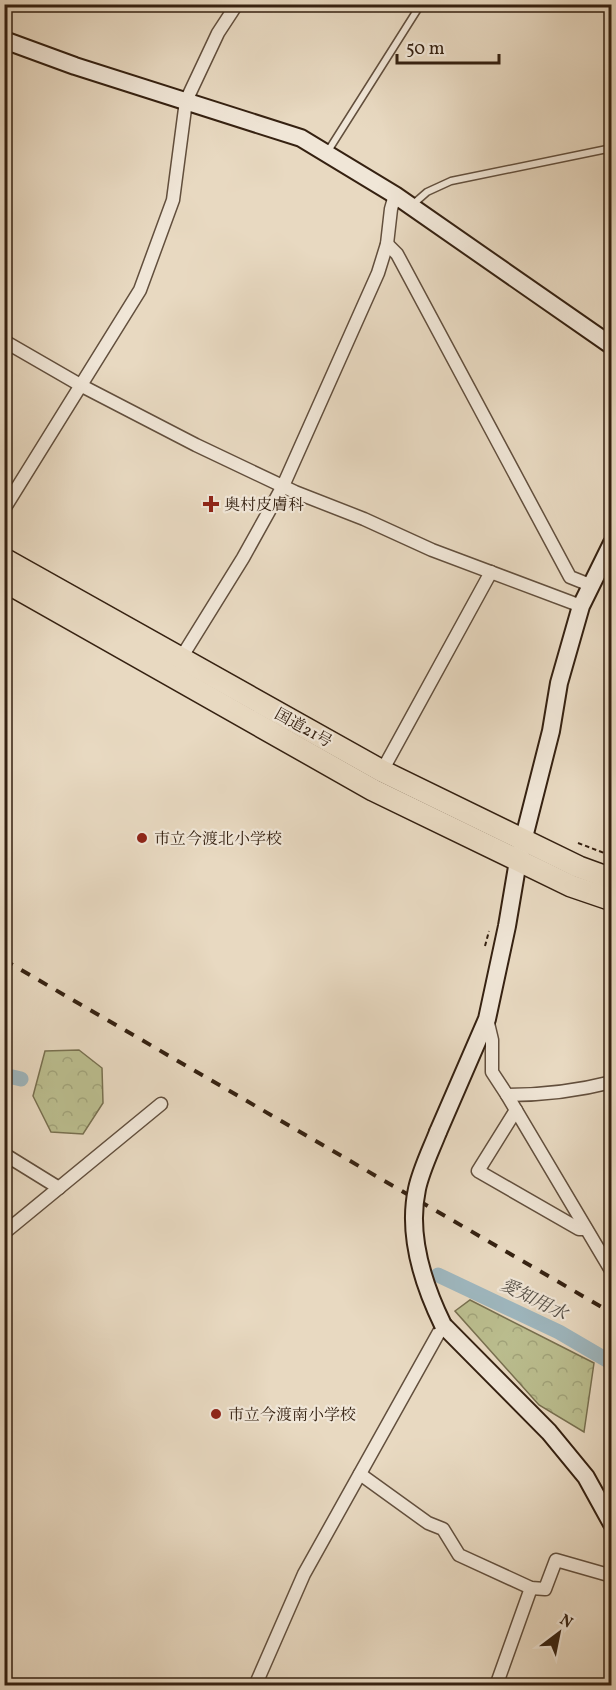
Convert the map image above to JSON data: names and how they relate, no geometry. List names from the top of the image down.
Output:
{
  "streets": {
    "highway": ["国道21号"]
  },
  "water": ["愛知用水"],
  "places": {
    "health": ["奥村皮膚科"],
    "other": ["市立今渡北小学校", "市立今渡南小学校"]
  },
  "scale_bar": "50 m",
  "north": "top right"
}
